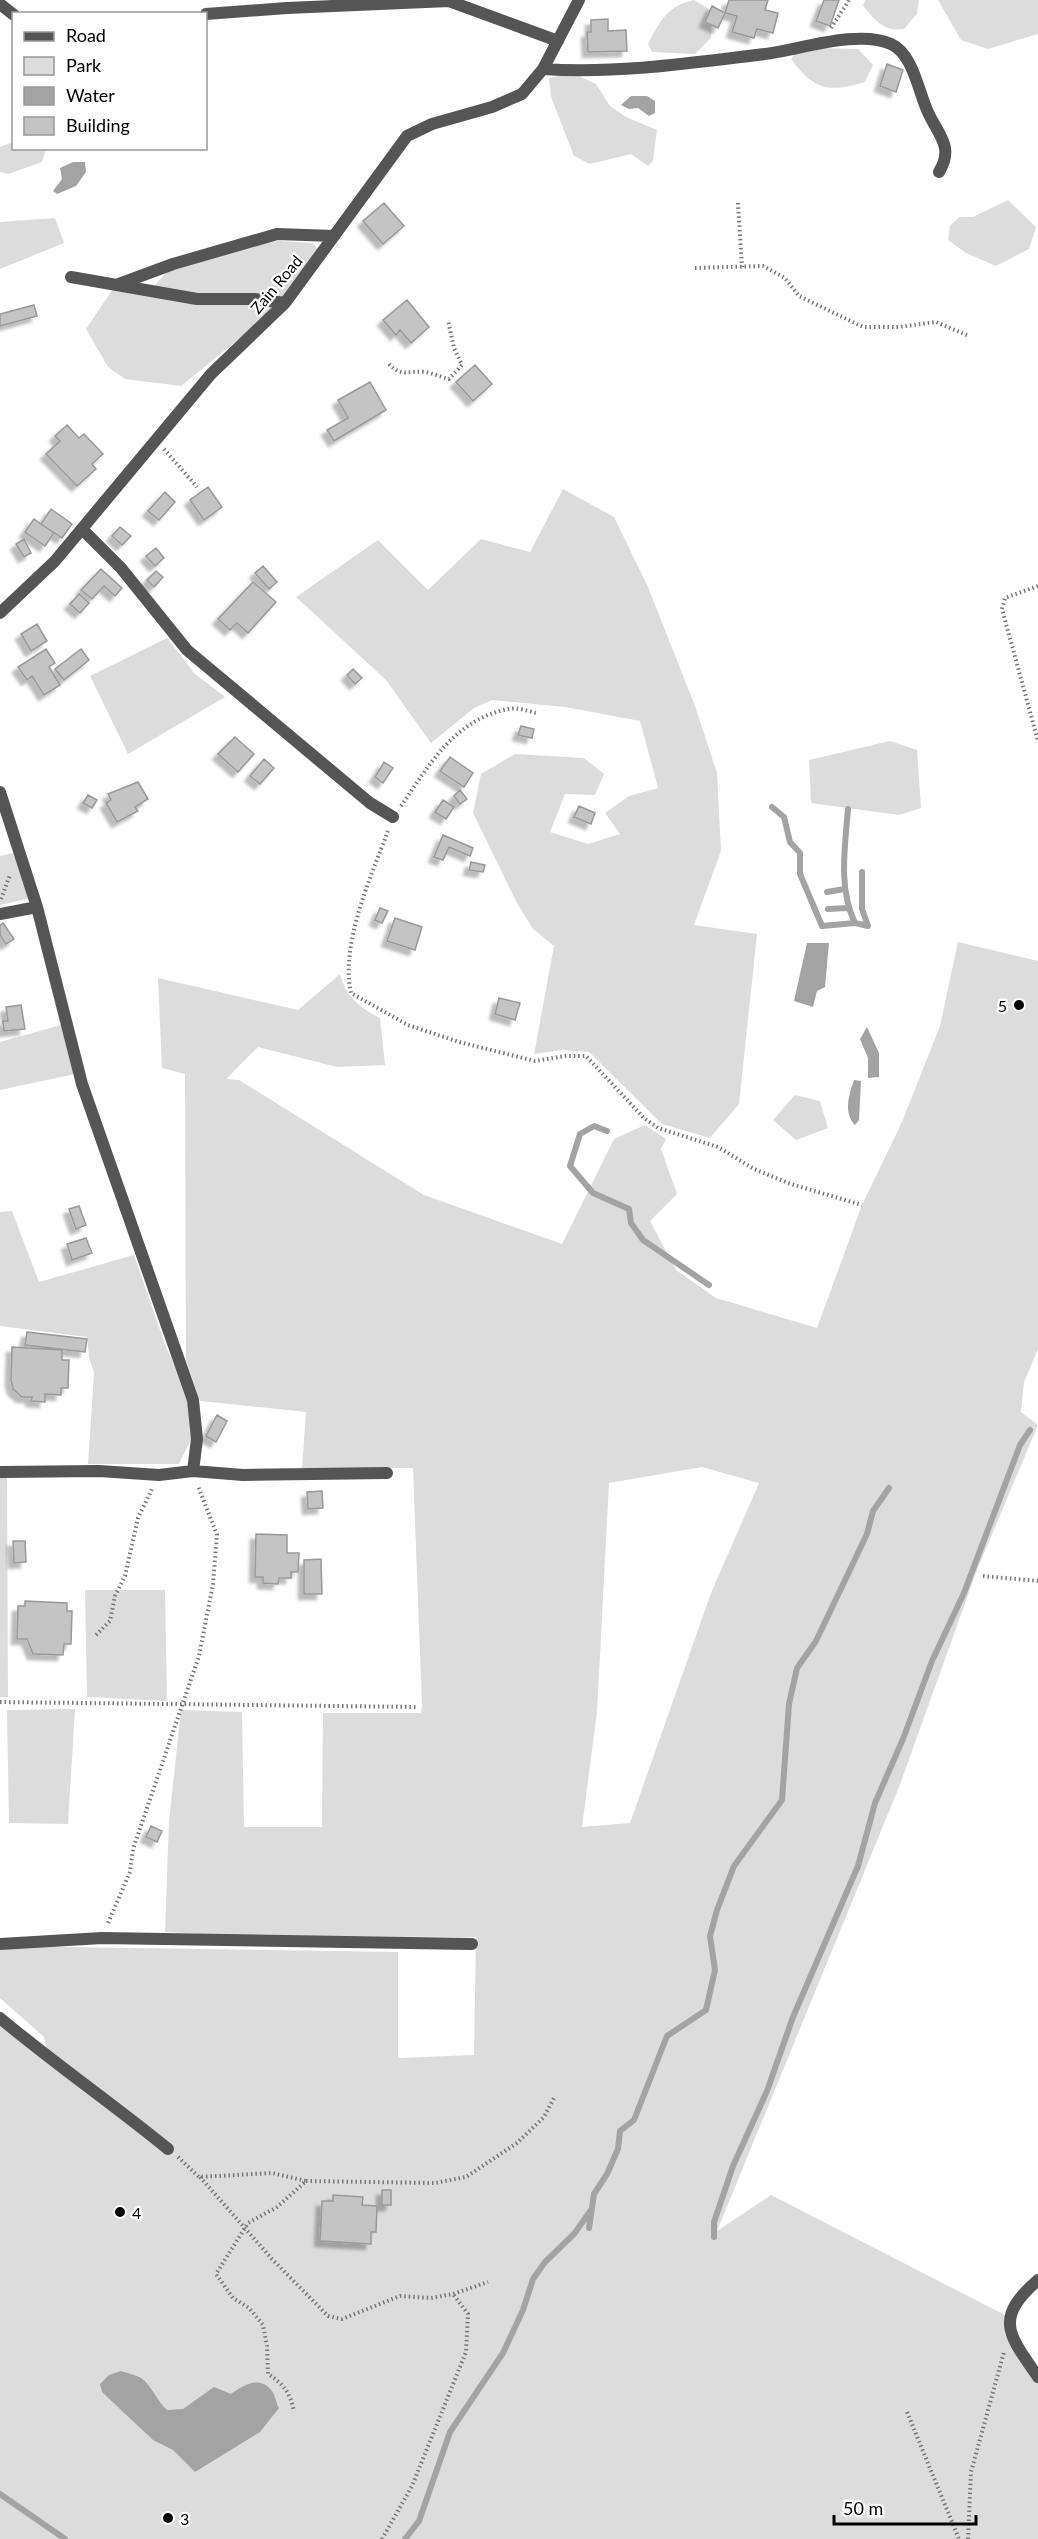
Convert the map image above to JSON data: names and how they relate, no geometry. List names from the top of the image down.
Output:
{
  "streets": {
    "street": ["Zain Road"]
  },
  "places": ["5", "4", "3"],
  "legend": [
    "Road",
    "Park",
    "Water",
    "Building"
  ],
  "scale_bar": "50 m"
}
